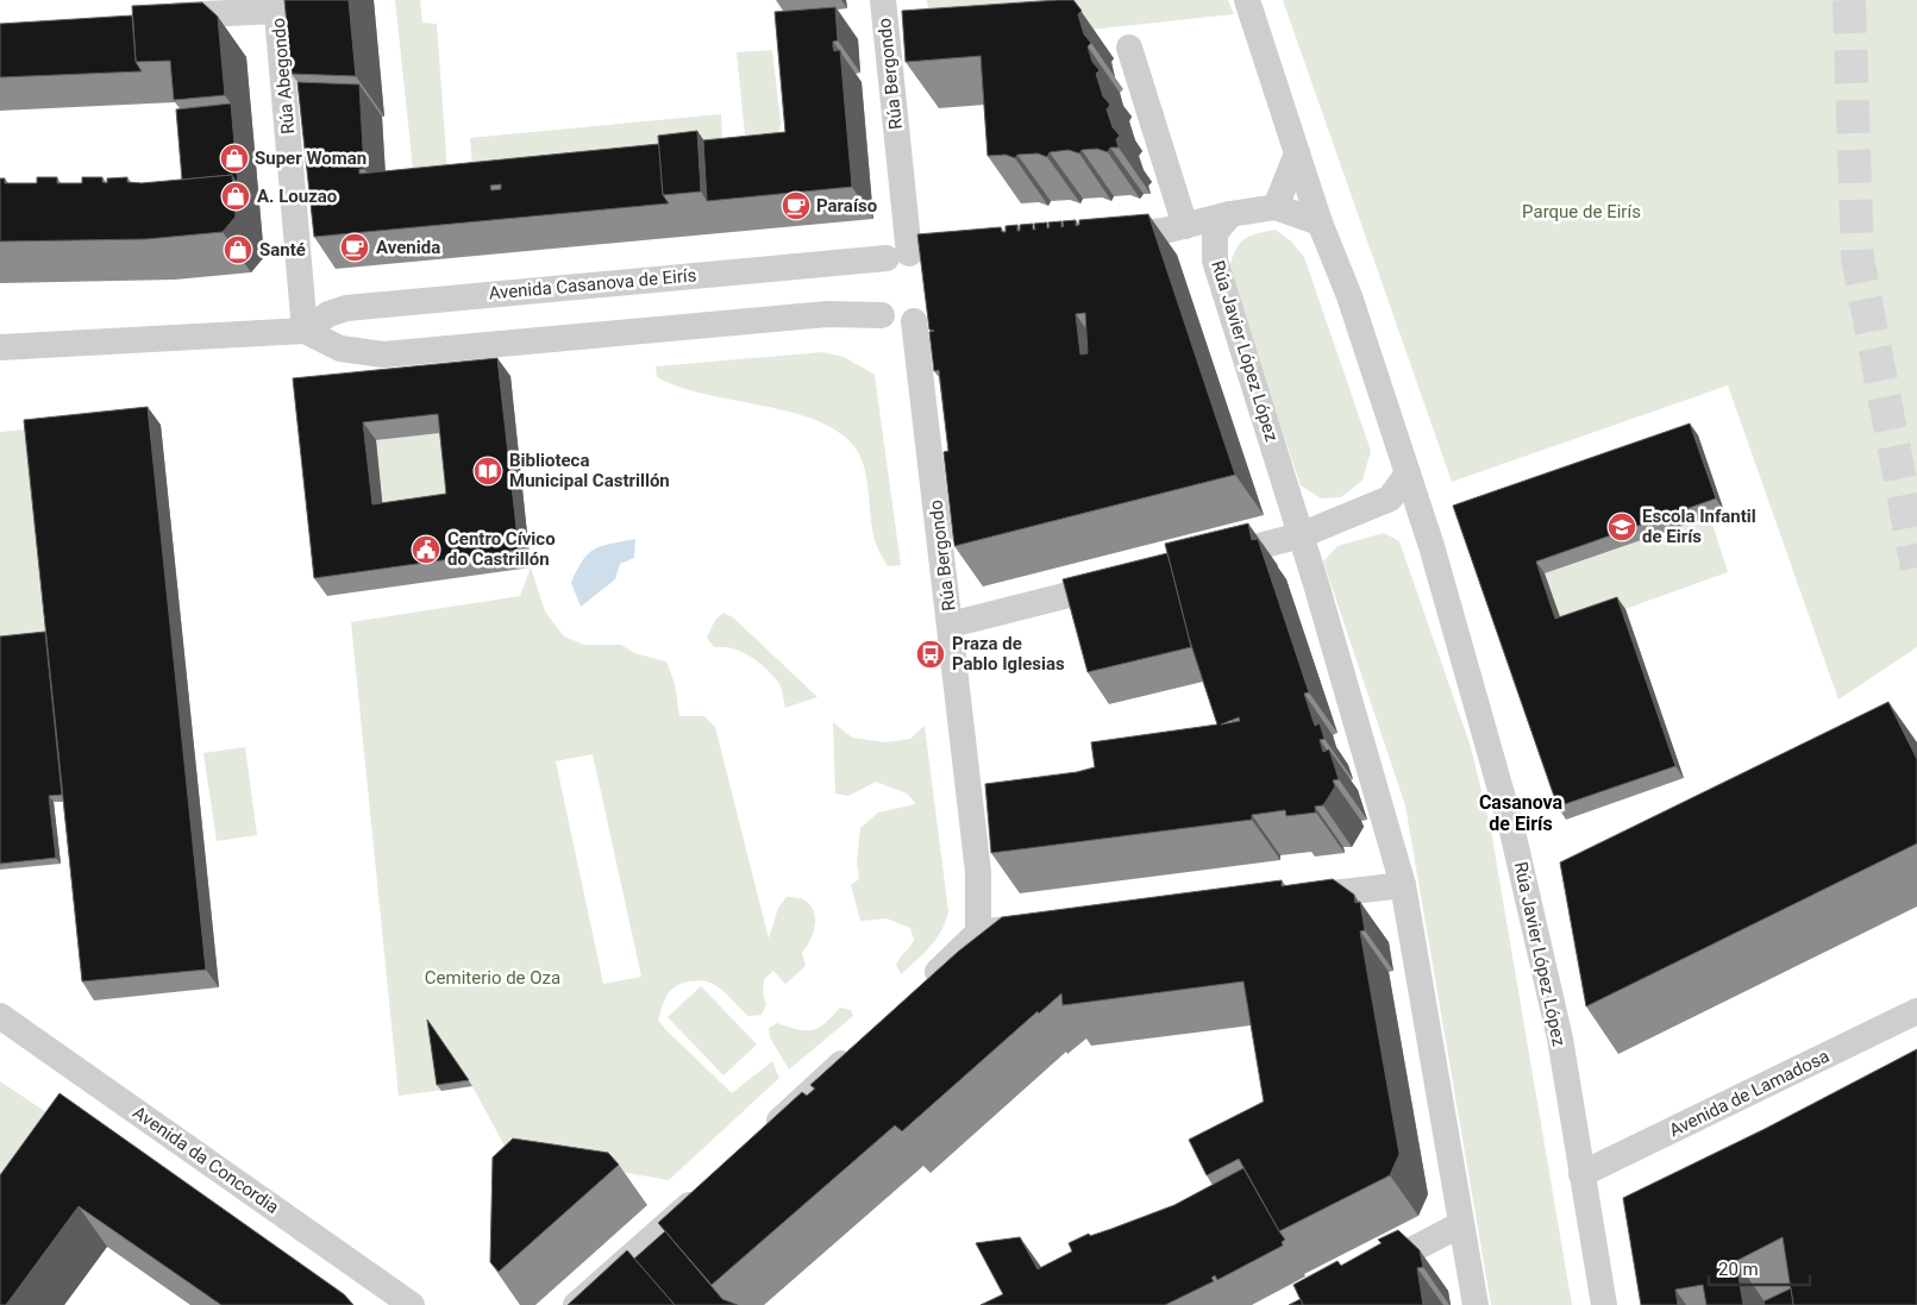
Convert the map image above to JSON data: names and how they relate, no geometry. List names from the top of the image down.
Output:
{
  "streets": {
    "street": [
      "Rúa Bergondo",
      "Rúa Abegondo",
      "Avenida Casanova de Eirís",
      "Rúa Javier López López",
      "Avenida de Lamadosa",
      "Avenida da Concordia"
    ]
  },
  "crossings": [
    ["Rúa Bergondo", "Avenida Casanova de Eirís"],
    ["Rúa Abegondo", "Avenida Casanova de Eirís"],
    ["Rúa Javier López López", "Avenida de Lamadosa"]
  ],
  "districts": ["Casanova de Eirís"],
  "parks": ["Parque de Eirís", "Cemiterio de Oza"],
  "places": {
    "shop": ["Super Woman", "A. Louzao", "Santé"],
    "cafe": ["Paraíso", "Avenida"],
    "library": ["Biblioteca Municipal Castrillón"],
    "school or university": ["Escola Infantil de Eirís"],
    "public building": ["Centro Cívico do Castrillón"],
    "bus stop": ["Praza de Pablo Iglesias"]
  },
  "scale_bar": "20 m"
}
